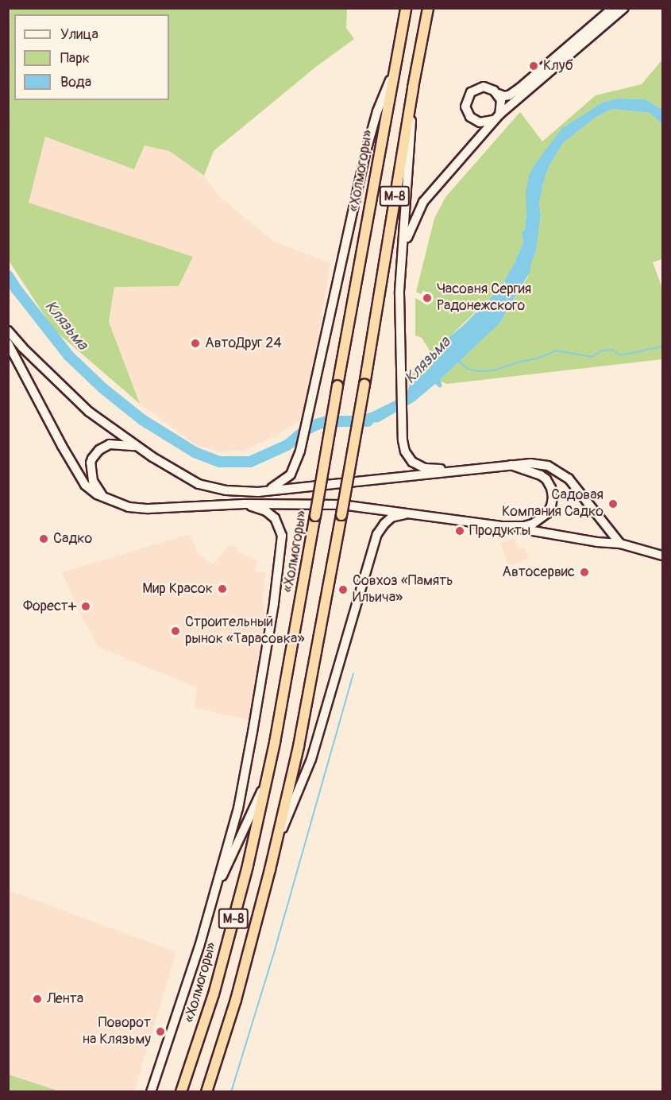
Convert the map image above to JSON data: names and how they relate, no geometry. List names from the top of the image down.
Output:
{
  "streets": {
    "highway": ["«Холмогоры»", "М-8"]
  },
  "water": ["Клязьма"],
  "places": [
    "Клуб",
    "Часовня Сергия Радонежского",
    "АвтоДруг 24",
    "Садовая Компания Садко",
    "Продукты",
    "Садко",
    "Автосервис",
    "Мир Красок",
    "Совхоз «Память Ильича»",
    "Форест+",
    "Строительный рынок «Тарасовка»",
    "Лента",
    "Поворот на Клязьму"
  ],
  "legend": ["Улица", "Парк", "Вода"]
}
